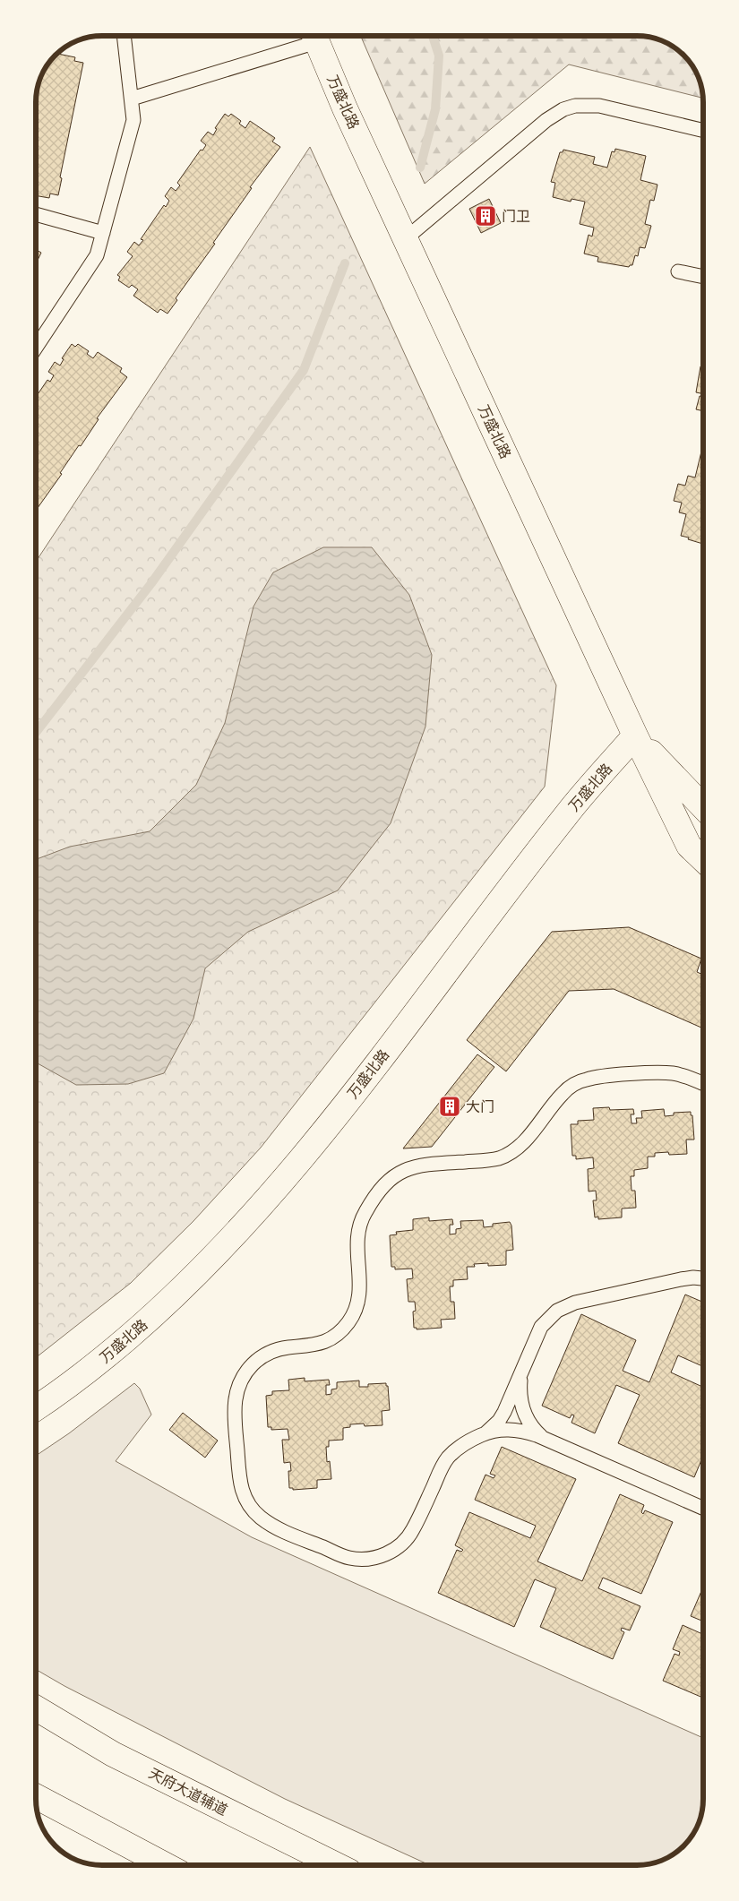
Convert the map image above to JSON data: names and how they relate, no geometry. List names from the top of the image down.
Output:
{
  "streets": {
    "street": ["万盛北路", "天府大道辅道"]
  },
  "places": {
    "building": ["门卫", "大门"]
  }
}
